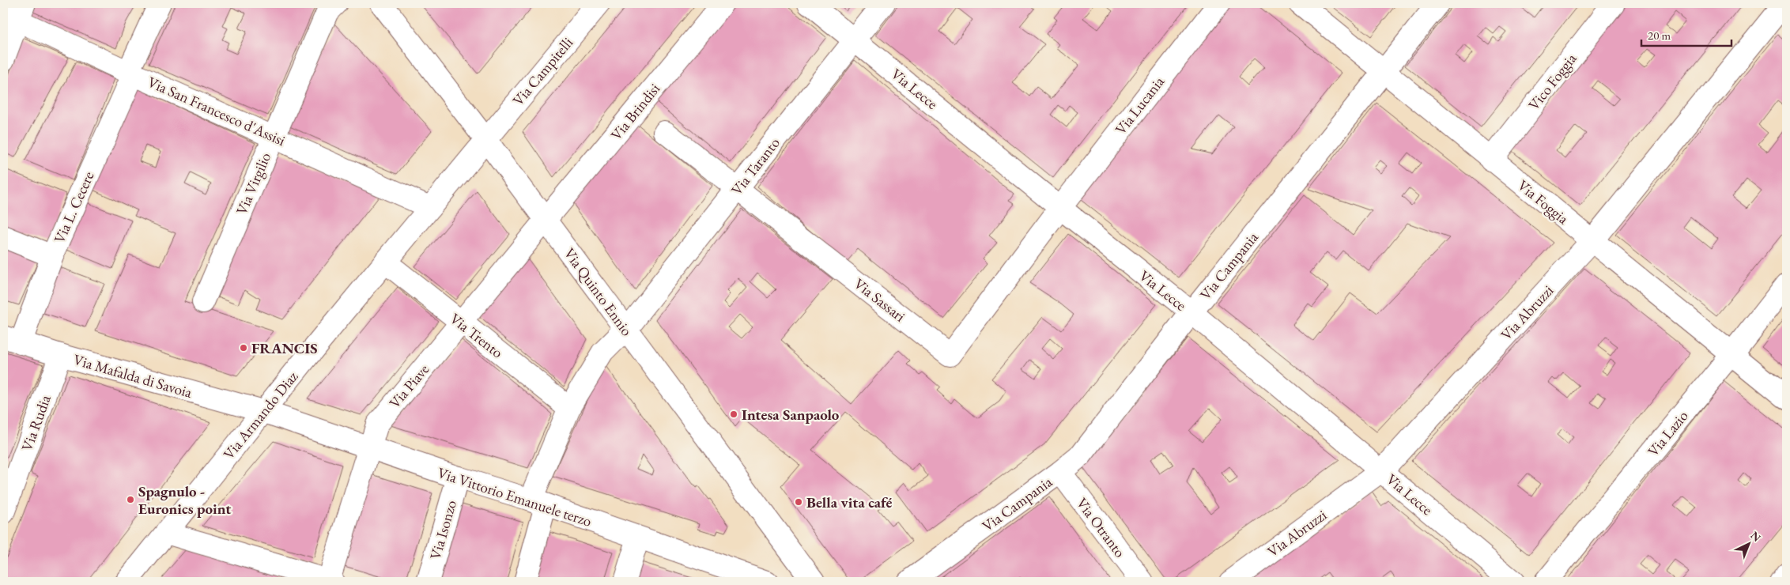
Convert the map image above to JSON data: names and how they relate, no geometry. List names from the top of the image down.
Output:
{
  "streets": {
    "street": [
      "Via Campitelli",
      "Vico Foggia",
      "Via Lecce",
      "Via Lucania",
      "Via San Francesco d'Assisi",
      "Via Brindisi",
      "Via Taranto",
      "Via Virgilio",
      "Via Foggia",
      "Via L. Cecere",
      "Via Campania",
      "Via Quinto Ennio",
      "Via Sassari",
      "Via Abruzzi",
      "Via Trento",
      "Via Mafalda di Savoia",
      "Via Piave",
      "Via Armando Diaz",
      "Via Rudia",
      "Via Lazio",
      "Via Vittorio Emanuele terzo",
      "Via Otranto",
      "Via Isonzo"
    ]
  },
  "crossings": [
    ["Via Campitelli", "Via Quinto Ennio"],
    ["Via Campitelli", "Via Armando Diaz"],
    ["Vico Foggia", "Via Foggia"],
    ["Via Lecce", "Via Lucania"],
    ["Via Lecce", "Via Taranto"],
    ["Via Lecce", "Via Campania"],
    ["Via Lecce", "Via Sassari"],
    ["Via Lecce", "Via Abruzzi"],
    ["Via Lucania", "Via Sassari"],
    ["Via San Francesco d'Assisi", "Via Virgilio"],
    ["Via San Francesco d'Assisi", "Via L. Cecere"],
    ["Via San Francesco d'Assisi", "Via Armando Diaz"],
    ["Via Brindisi", "Via Quinto Ennio"],
    ["Via Brindisi", "Via Piave"],
    ["Via Taranto", "Via Quinto Ennio"],
    ["Via Taranto", "Via Sassari"],
    ["Via Taranto", "Via Trento"],
    ["Via Taranto", "Via Vittorio Emanuele terzo"],
    ["Via Foggia", "Via Campania"],
    ["Via Foggia", "Via Abruzzi"],
    ["Via Foggia", "Via Lazio"],
    ["Via L. Cecere", "Via Mafalda di Savoia"],
    ["Via Campania", "Via Otranto"],
    ["Via Quinto Ennio", "Via Piave"],
    ["Via Quinto Ennio", "Via Armando Diaz"],
    ["Via Trento", "Via Piave"],
    ["Via Trento", "Via Armando Diaz"],
    ["Via Mafalda di Savoia", "Via Armando Diaz"],
    ["Via Mafalda di Savoia", "Via Rudia"],
    ["Via Mafalda di Savoia", "Via Vittorio Emanuele terzo"],
    ["Via Piave", "Via Vittorio Emanuele terzo"],
    ["Via Armando Diaz", "Via Vittorio Emanuele terzo"],
    ["Via Vittorio Emanuele terzo", "Via Isonzo"]
  ],
  "places": [
    "FRANCIS",
    "Intesa Sanpaolo",
    "Spagnulo - Euronics point",
    "Bella vita café"
  ],
  "scale_bar": "20 m",
  "north": "top right"
}
